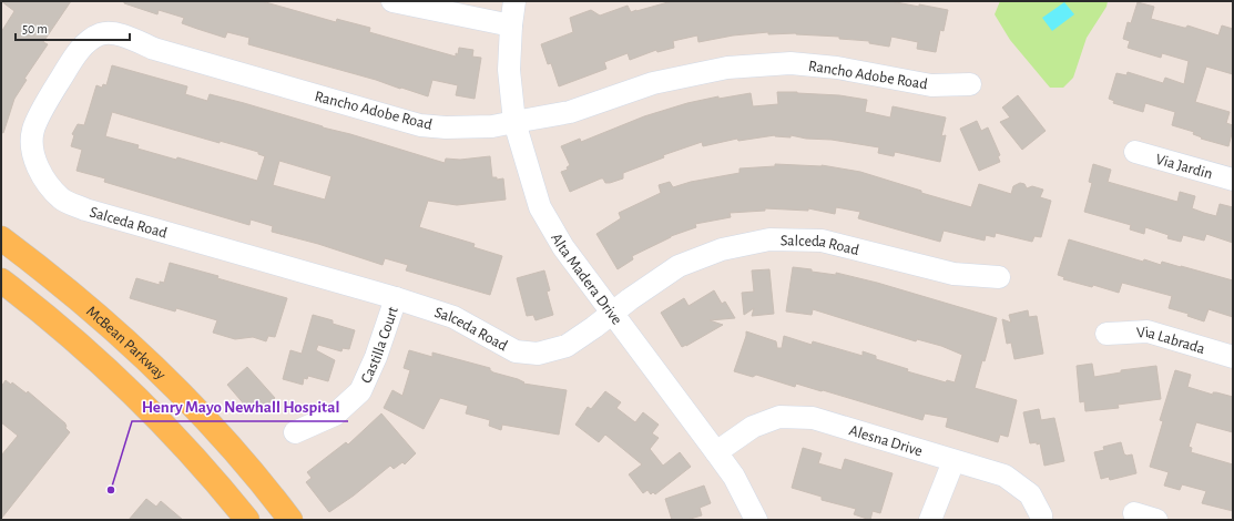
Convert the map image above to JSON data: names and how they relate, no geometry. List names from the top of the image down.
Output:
{
  "streets": {
    "main road": ["McBean Parkway"],
    "street": [
      "Rancho Adobe Road",
      "Via Jardin",
      "Salceda Road",
      "Alta Madera Drive",
      "Via Labrada",
      "Castilla Court",
      "Alesna Drive"
    ]
  },
  "crossings": [
    ["Rancho Adobe Road", "Salceda Road"],
    ["Rancho Adobe Road", "Alta Madera Drive"],
    ["Salceda Road", "Alta Madera Drive"],
    ["Salceda Road", "Castilla Court"],
    ["Alta Madera Drive", "Alesna Drive"]
  ],
  "places": ["Henry Mayo Newhall Hospital"],
  "scale_bar": "50 m"
}
